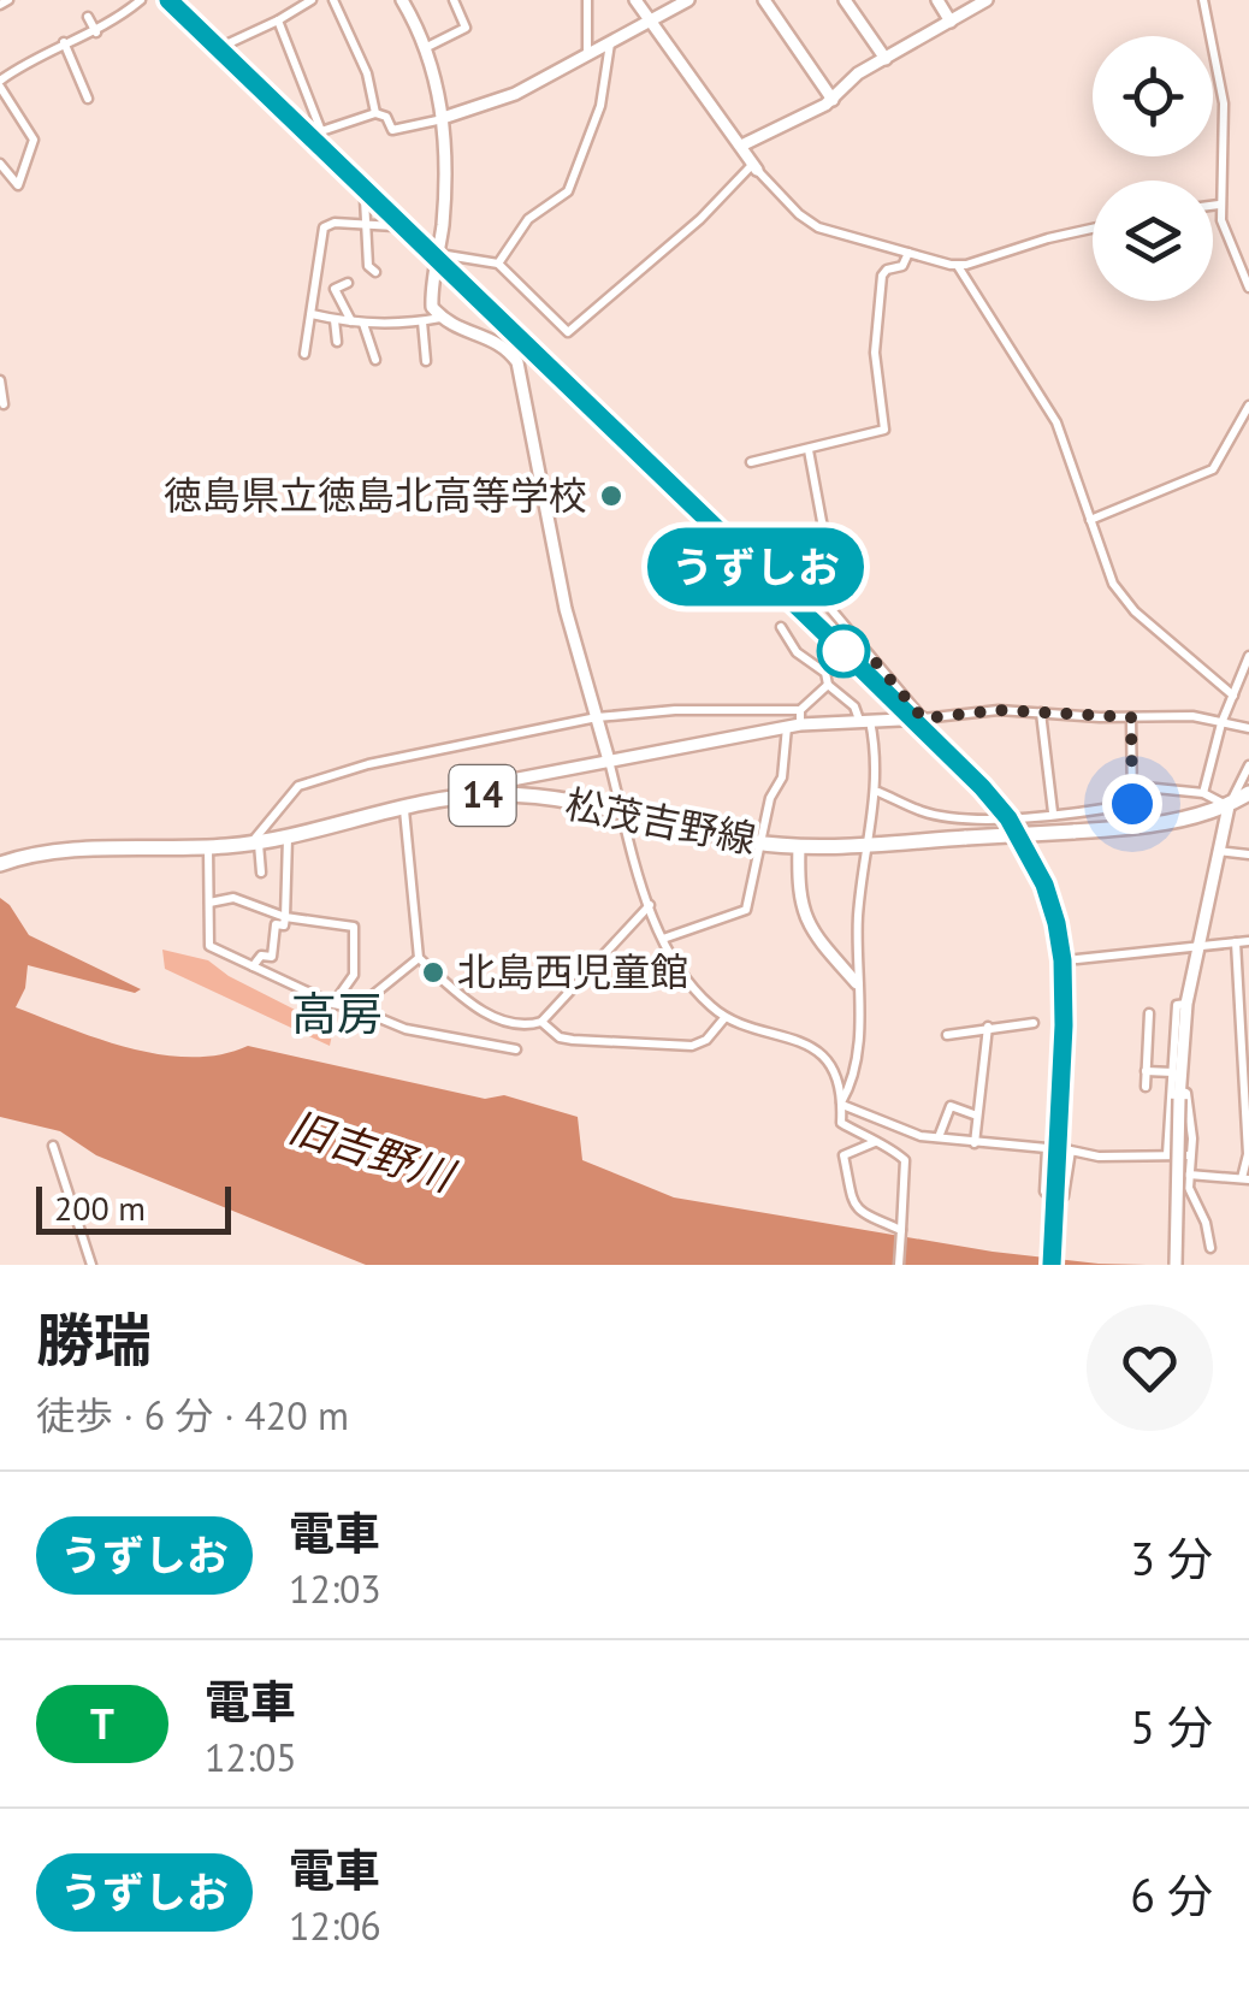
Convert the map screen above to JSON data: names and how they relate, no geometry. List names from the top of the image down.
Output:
{
  "streets": {
    "main road": ["14", "松茂吉野線"]
  },
  "districts": ["高房"],
  "water": ["旧吉野川"],
  "places": ["徳島県立徳島北高等学校", "北島西児童館"],
  "scale_bar": "200 m",
  "page": {
    "on_map": "うずしお",
    "scale": "200 m",
    "heading": ["勝瑞", "徒歩 · 6 分 · 420 m"],
    "list": [
      {
        "mark": "うずしお",
        "name": "電車",
        "note": "12:03",
        "value": "3 分"
      },
      {
        "mark": "T",
        "name": "電車",
        "note": "12:05",
        "value": "5 分"
      },
      {
        "mark": "うずしお",
        "name": "電車",
        "note": "12:06",
        "value": "6 分"
      }
    ]
  }
}
